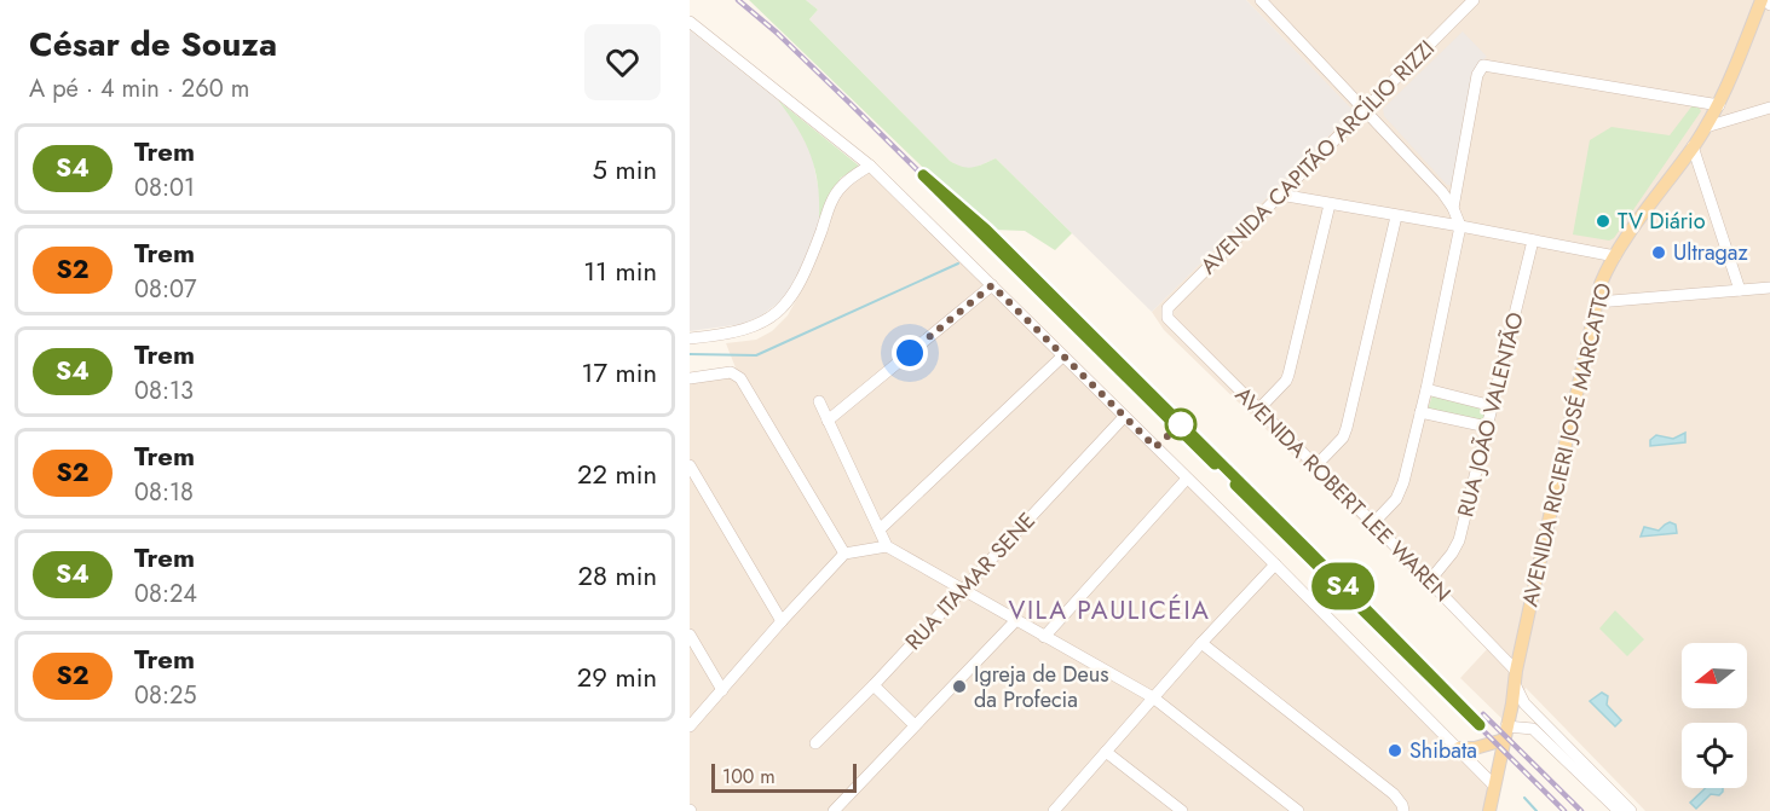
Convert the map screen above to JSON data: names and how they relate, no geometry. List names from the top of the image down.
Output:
{
  "streets": {
    "main road": ["AVENIDA RICIERI JOSÉ MARCATTO"],
    "street": [
      "AVENIDA CAPITÃO ARCÍLIO RIZZI",
      "RUA JOÃO VALENTÃO",
      "AVENIDA ROBERT LEE WAREN",
      "RUA ITAMAR SENE"
    ]
  },
  "crossings": [
    ["AVENIDA CAPITÃO ARCÍLIO RIZZI", "AVENIDA ROBERT LEE WAREN"],
    ["RUA JOÃO VALENTÃO", "AVENIDA ROBERT LEE WAREN"],
    ["AVENIDA RICIERI JOSÉ MARCATTO", "AVENIDA ROBERT LEE WAREN"]
  ],
  "districts": ["VILA PAULICÉIA"],
  "places": [
    "TV Diário",
    "Ultragaz",
    "Igreja de Deus da Profecia",
    "Shibata"
  ],
  "scale_bar": "100 m",
  "north": "left",
  "page": {
    "heading": ["César de Souza", "A pé · 4 min · 260 m"],
    "on_map": "S4",
    "list": [
      {
        "mark": "S4",
        "name": "Trem",
        "note": "08:01",
        "value": "5 min"
      },
      {
        "mark": "S2",
        "name": "Trem",
        "note": "08:07",
        "value": "11 min"
      },
      {
        "mark": "S4",
        "name": "Trem",
        "note": "08:13",
        "value": "17 min"
      },
      {
        "mark": "S2",
        "name": "Trem",
        "note": "08:18",
        "value": "22 min"
      },
      {
        "mark": "S4",
        "name": "Trem",
        "note": "08:24",
        "value": "28 min"
      },
      {
        "mark": "S2",
        "name": "Trem",
        "note": "08:25",
        "value": "29 min"
      }
    ],
    "scale": "100 m"
  }
}
